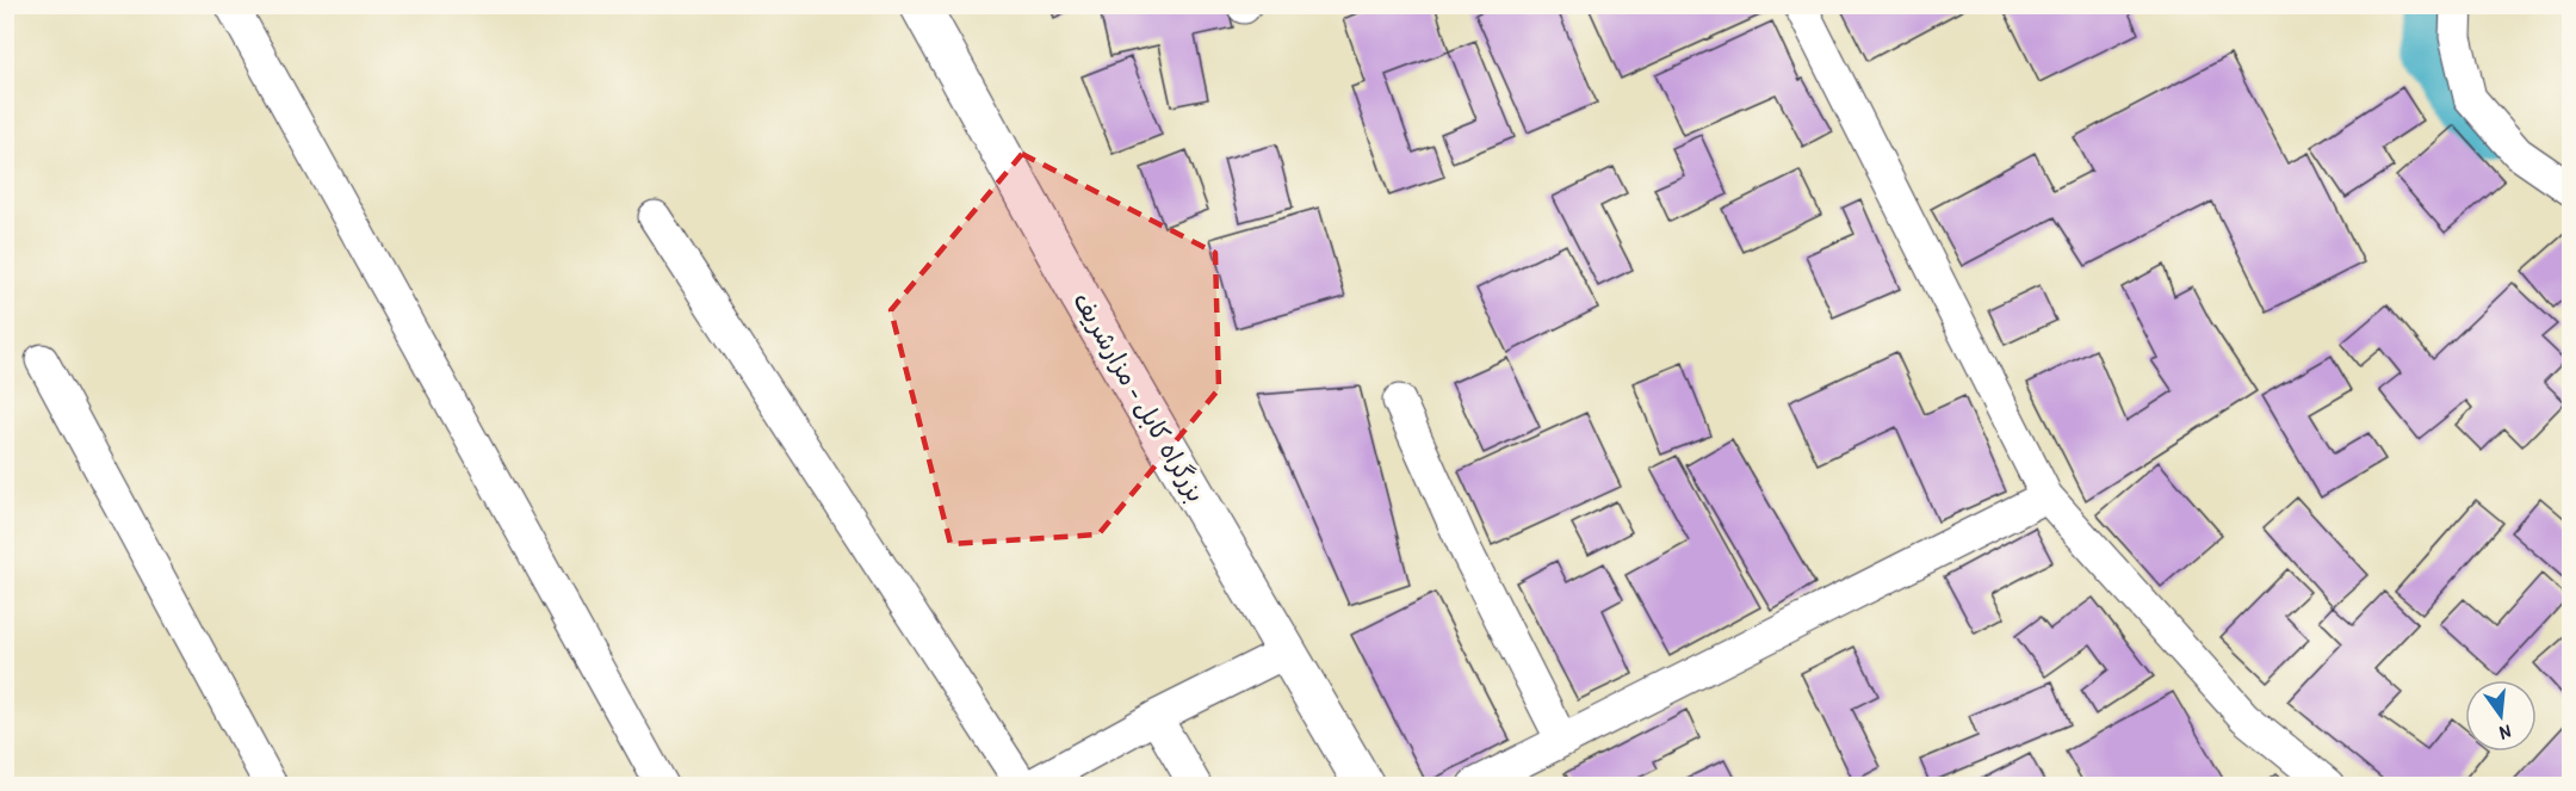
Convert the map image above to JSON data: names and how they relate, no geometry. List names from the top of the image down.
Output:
{
  "streets": {
    "highway": ["بزرگراه کابل - مزارشریف"]
  },
  "north": "bottom"
}
